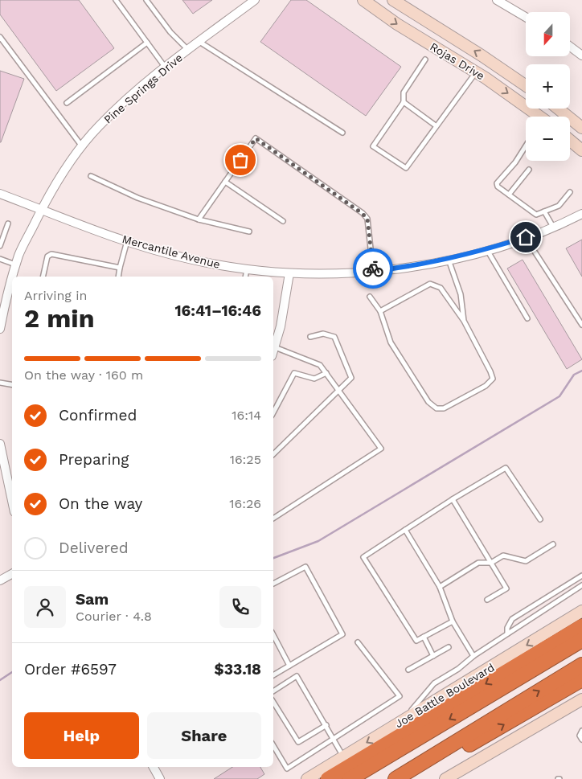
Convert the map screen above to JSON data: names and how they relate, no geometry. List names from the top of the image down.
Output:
{
  "streets": {
    "main road": ["Rojas Drive", "Joe Battle Boulevard"],
    "street": ["Pine Springs Drive", "Mercantile Avenue"]
  },
  "crossings": [
    ["Pine Springs Drive", "Mercantile Avenue"]
  ],
  "north": "bottom",
  "page": {
    "map_buttons": ["+", "−"],
    "heading": ["2 min", "Arriving in", "16:41–16:46"],
    "panel": [
      "Sam",
      "Courier · 4.8",
      "Order #6597",
      "$33.18"
    ],
    "bar": "On the way · 160 m",
    "list": [
      ["Confirmed", "16:14"],
      ["Preparing", "16:25"],
      ["On the way", "16:26"],
      "Delivered"
    ],
    "buttons": ["Help", "Share"]
  }
}
